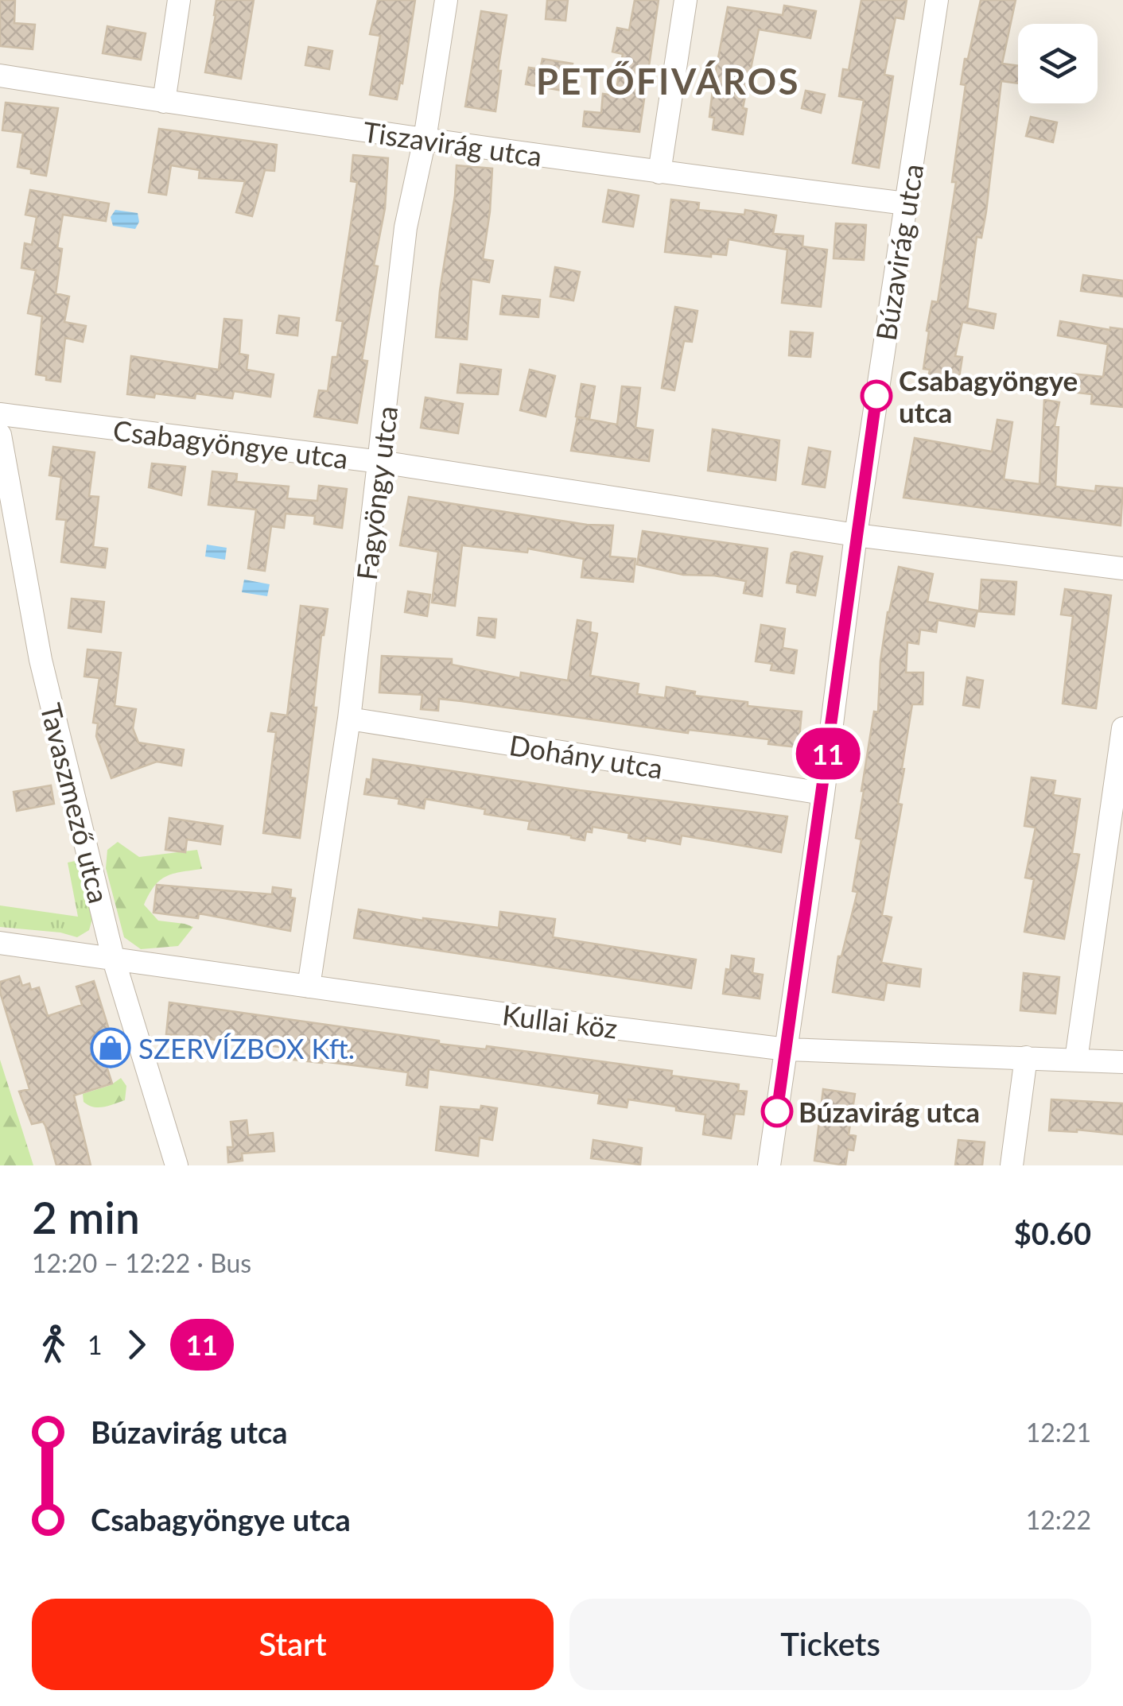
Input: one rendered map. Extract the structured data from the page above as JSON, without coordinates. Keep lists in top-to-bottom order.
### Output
{
  "streets": {
    "street": [
      "Tiszavirág utca",
      "Búzavirág utca",
      "Csabagyöngye utca",
      "Fagyöngy utca",
      "Dohány utca",
      "Tavaszmező utca",
      "Kullai köz"
    ]
  },
  "crossings": [
    ["Tiszavirág utca", "Búzavirág utca"],
    ["Tiszavirág utca", "Fagyöngy utca"],
    ["Búzavirág utca", "Csabagyöngye utca"],
    ["Búzavirág utca", "Dohány utca"],
    ["Búzavirág utca", "Kullai köz"],
    ["Csabagyöngye utca", "Fagyöngy utca"],
    ["Fagyöngy utca", "Dohány utca"],
    ["Fagyöngy utca", "Kullai köz"],
    ["Tavaszmező utca", "Kullai köz"]
  ],
  "districts": ["PETŐFIVÁROS"],
  "places": {
    "other": ["Csabagyöngye utca", "Búzavirág utca"],
    "shop": ["SZERVÍZBOX Kft."]
  },
  "lines": ["bus line 11"],
  "page": {
    "on_map": "11",
    "heading": ["2 min", "12:20 – 12:22 · Bus", "$0.60"],
    "legs": ["1", "11"],
    "list": [
      {
        "name": "Búzavirág utca",
        "value": "12:21"
      },
      {
        "name": "Csabagyöngye utca",
        "value": "12:22"
      }
    ],
    "buttons": ["Start", "Tickets"]
  }
}
